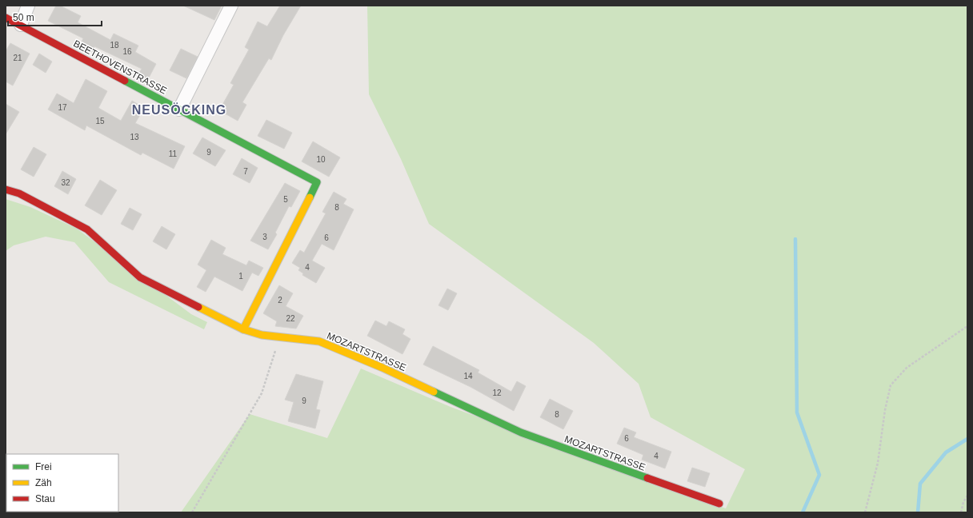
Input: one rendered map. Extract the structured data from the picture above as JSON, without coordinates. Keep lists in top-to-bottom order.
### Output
{
  "streets": {
    "street": ["BEETHOVENSTRASSE", "MOZARTSTRASSE"]
  },
  "crossings": [
    ["BEETHOVENSTRASSE", "MOZARTSTRASSE"]
  ],
  "districts": ["NEUSÖCKING"],
  "house_numbers": [
    "18",
    "16",
    "21",
    "17",
    "15",
    "13",
    "9",
    "11",
    "10",
    "7",
    "32",
    "5",
    "8",
    "3",
    "6",
    "4",
    "1",
    "2",
    "22",
    "14",
    "12",
    "9",
    "8",
    "6",
    "4"
  ],
  "legend": ["Frei", "Zäh", "Stau"],
  "scale_bar": "50 m"
}
